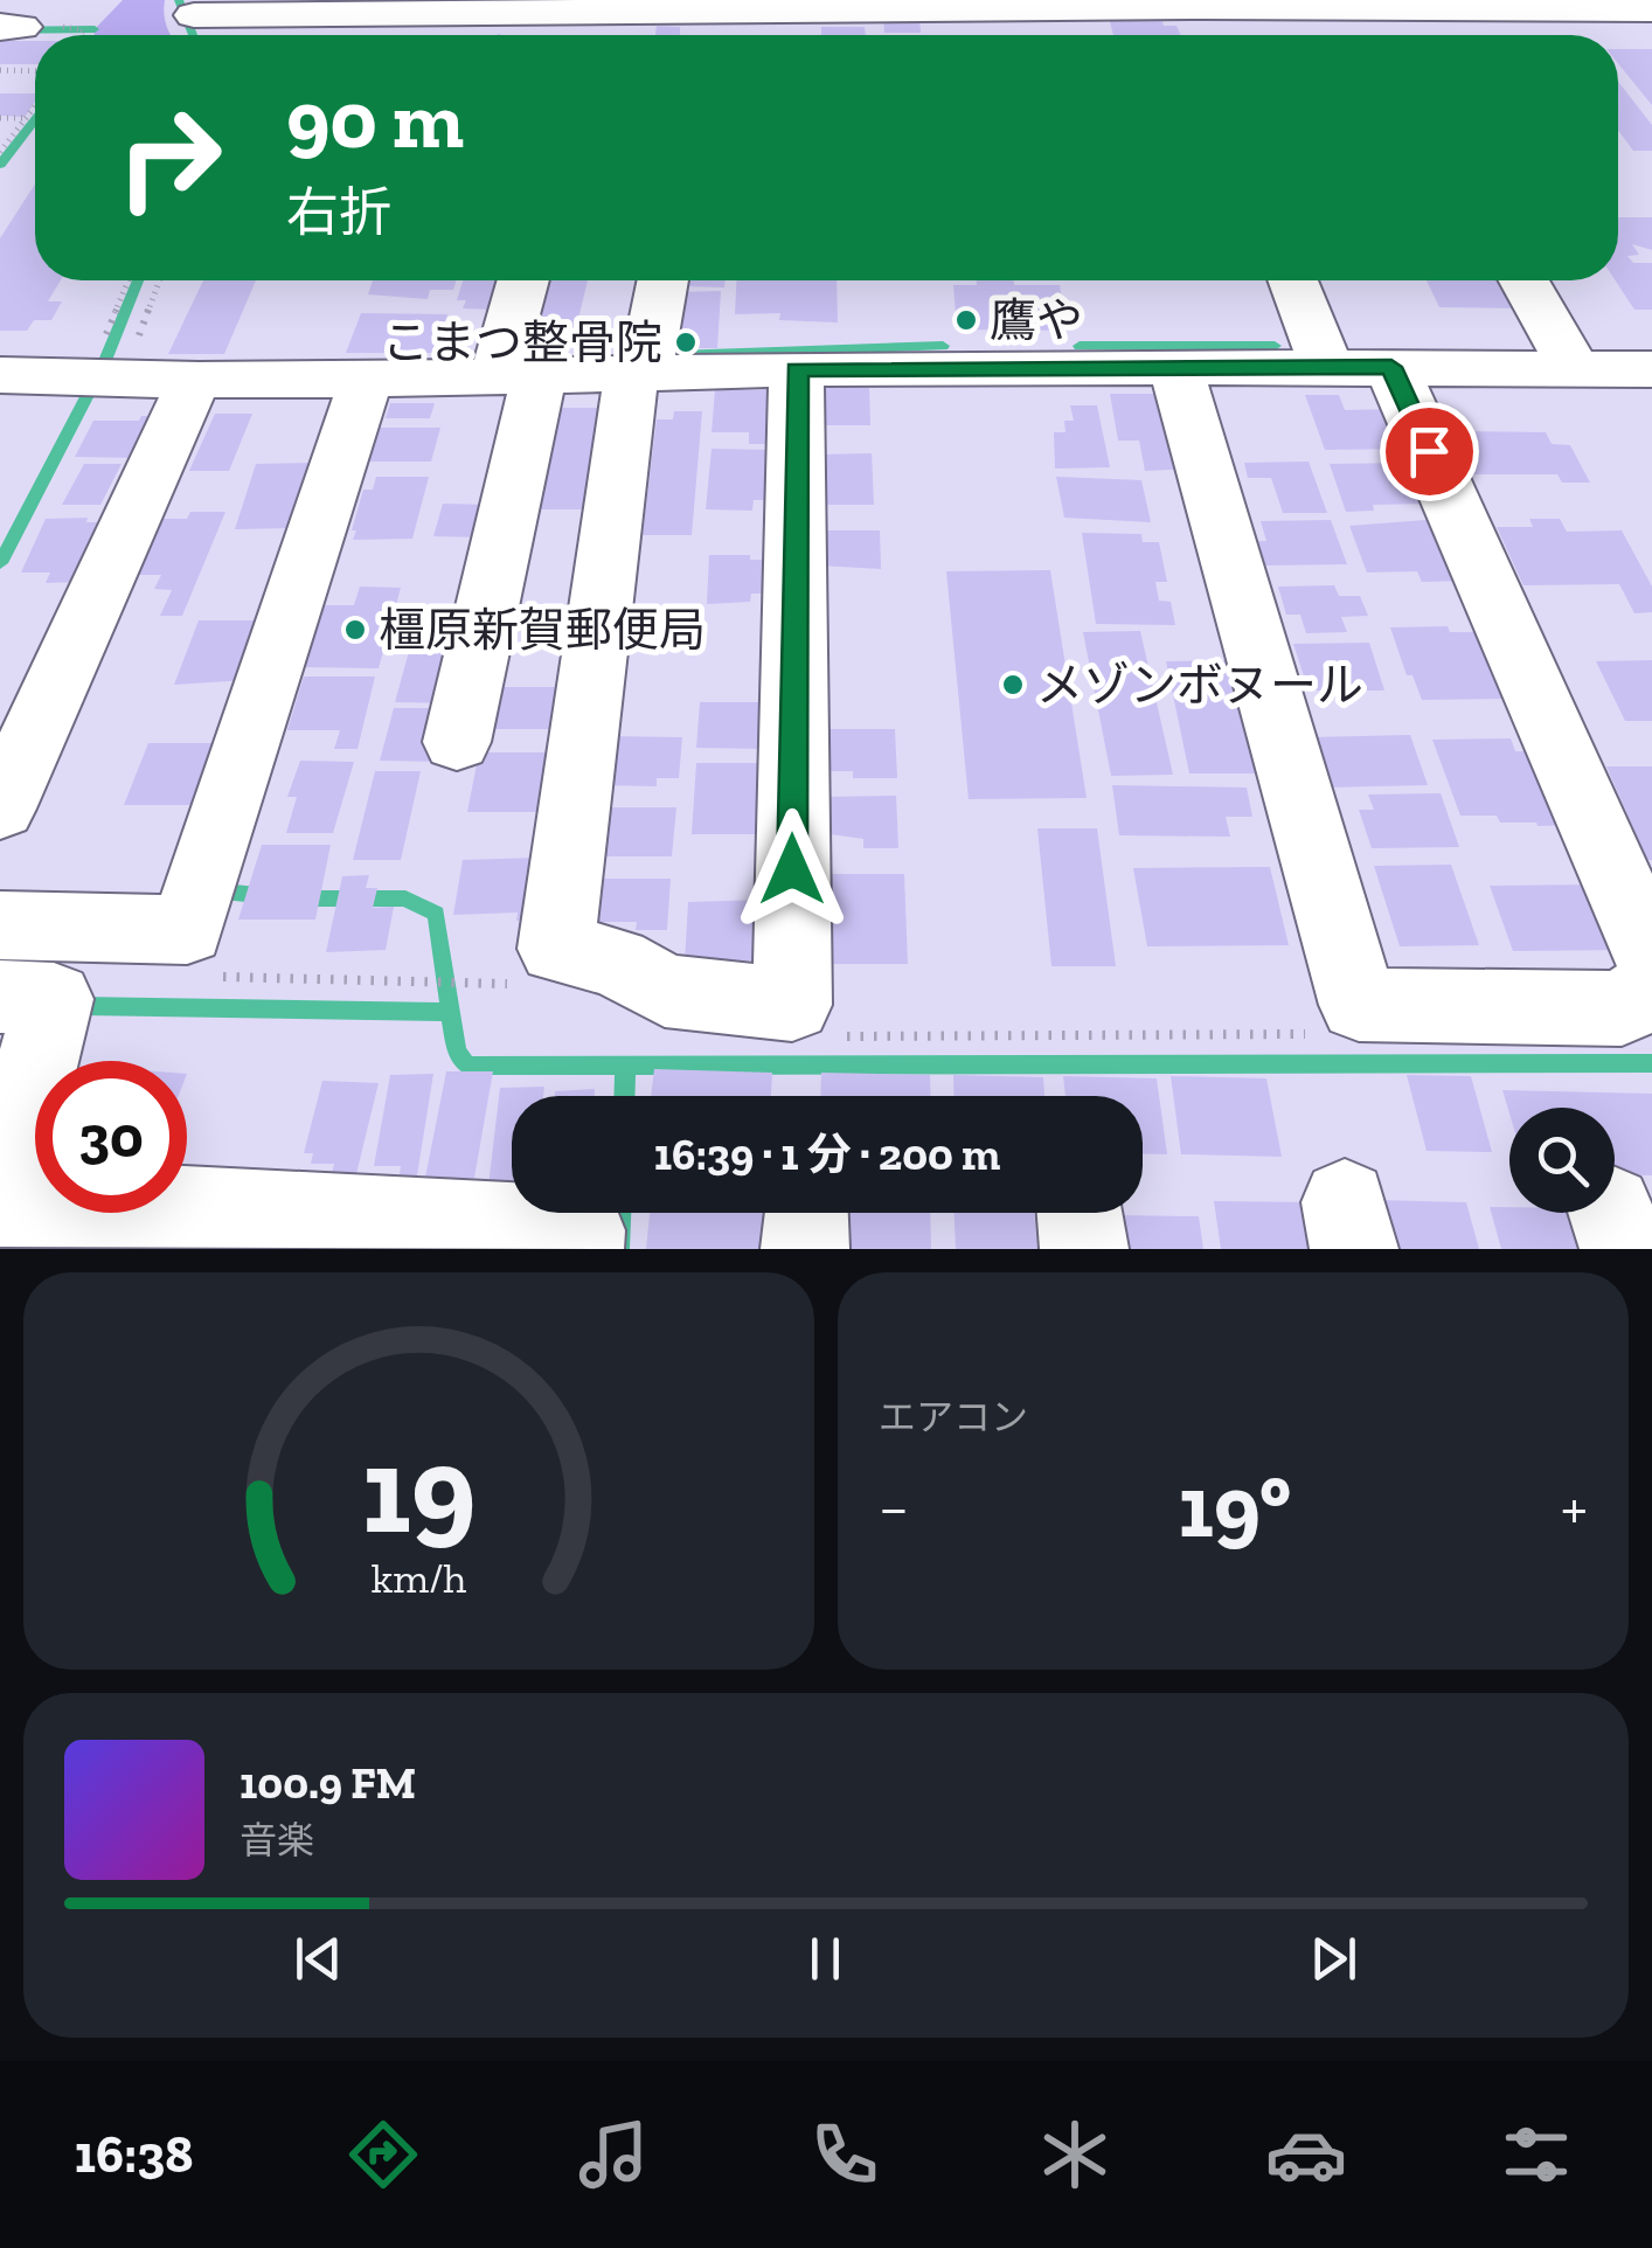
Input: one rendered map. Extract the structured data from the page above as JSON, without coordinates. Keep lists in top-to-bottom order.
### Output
{
  "places": [
    "鷹や",
    "こまつ整骨院",
    "橿原新賀郵便局",
    "メゾンボヌール"
  ],
  "page": {
    "turn": ["90 m", "右折"],
    "limit": "30",
    "trip": "16:39 · 1 分 · 200 m",
    "tile": "エアコン",
    "heat": ["−", "19°", "+"],
    "song": ["100.9 FM", "音楽"],
    "tabs": "16:38",
    "gauge": ["19", "km/h"]
  }
}
